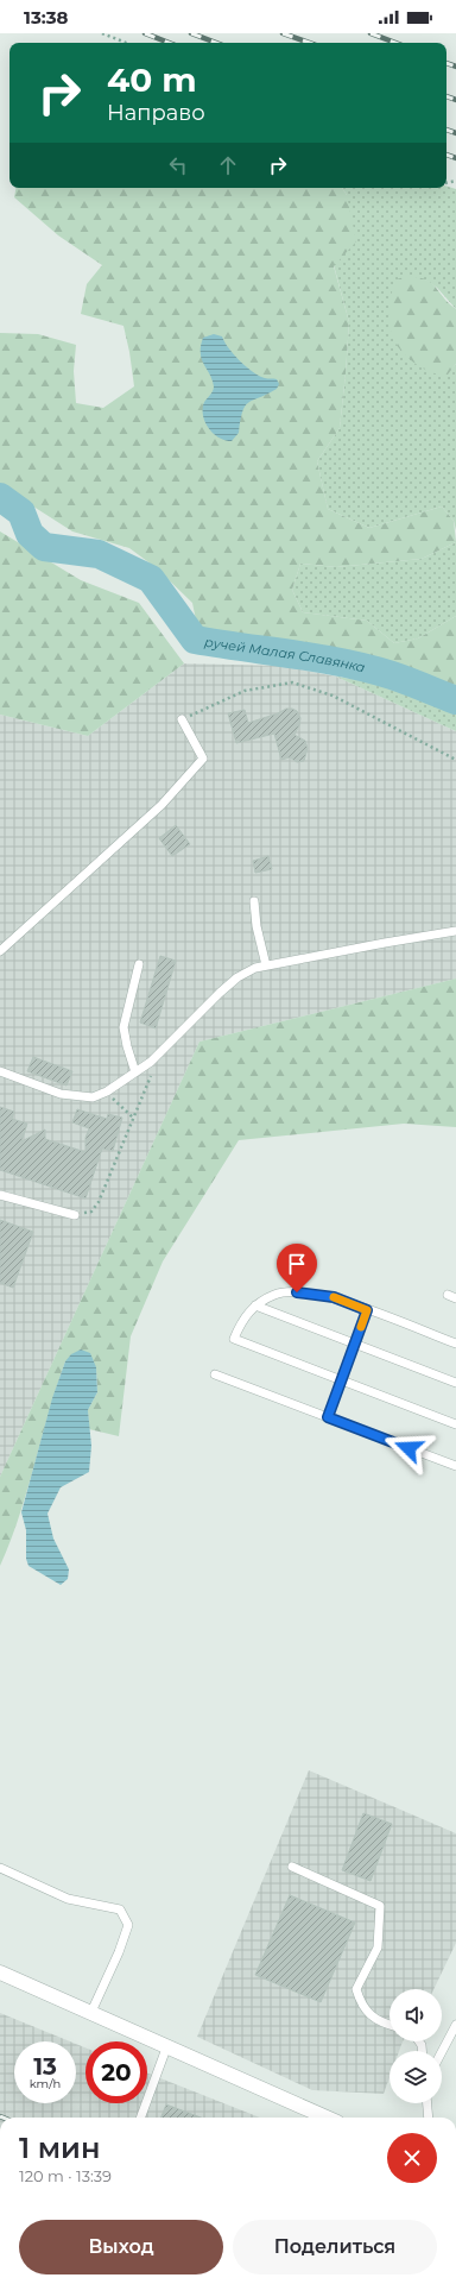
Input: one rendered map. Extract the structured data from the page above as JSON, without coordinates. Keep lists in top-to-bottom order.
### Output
{
  "water": ["ручей Малая Славянка"],
  "page": {
    "status": "13:38",
    "turn": ["40 m", "Направо"],
    "speed": "13 km/h",
    "limit": "20",
    "heading": ["1 мин", "120 m · 13:39"],
    "buttons": ["Выход", "Поделиться"]
  }
}
